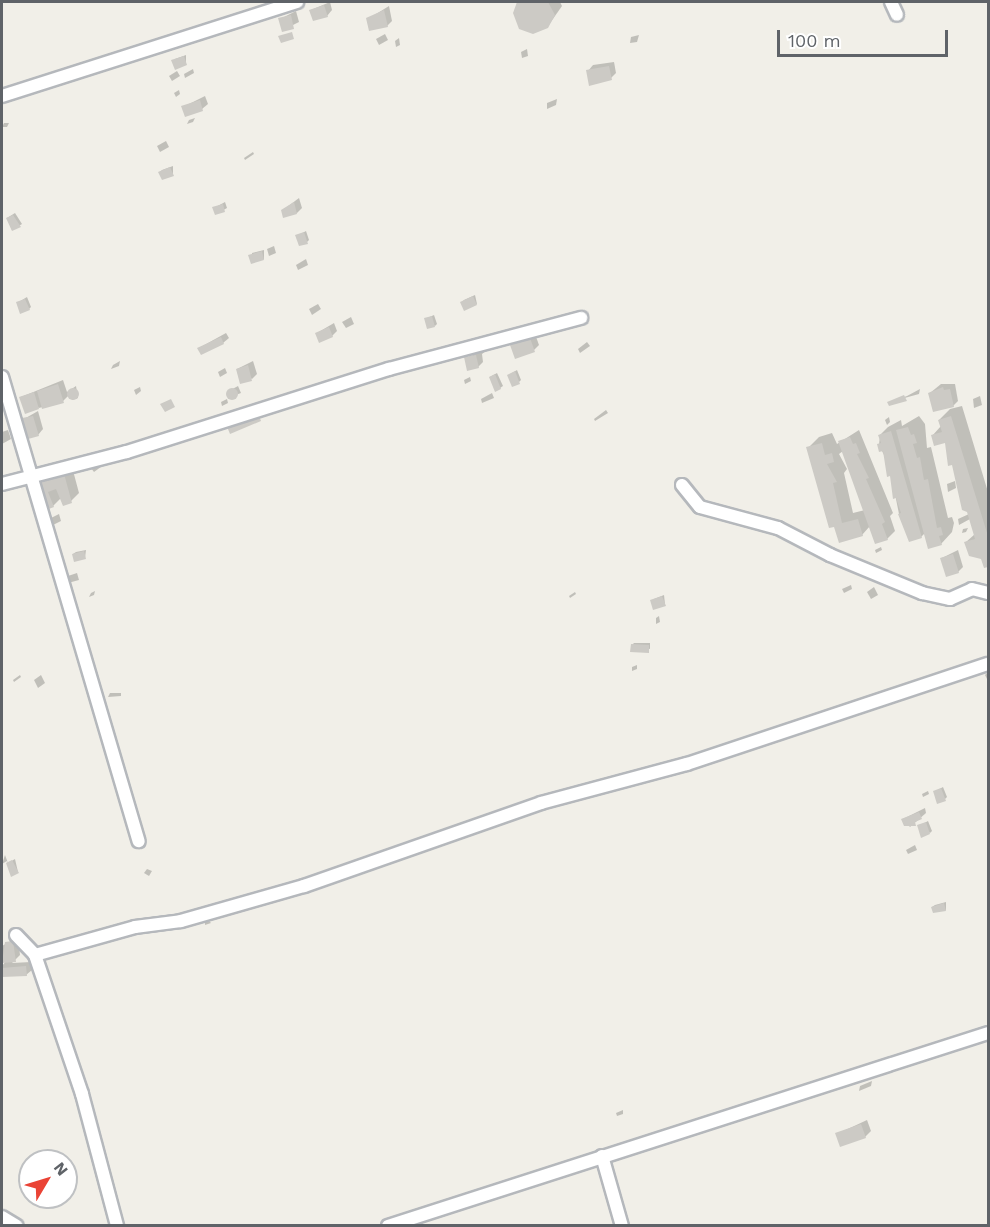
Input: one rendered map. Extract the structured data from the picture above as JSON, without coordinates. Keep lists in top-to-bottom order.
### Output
{
  "scale_bar": "100 m",
  "north": "top right"
}
